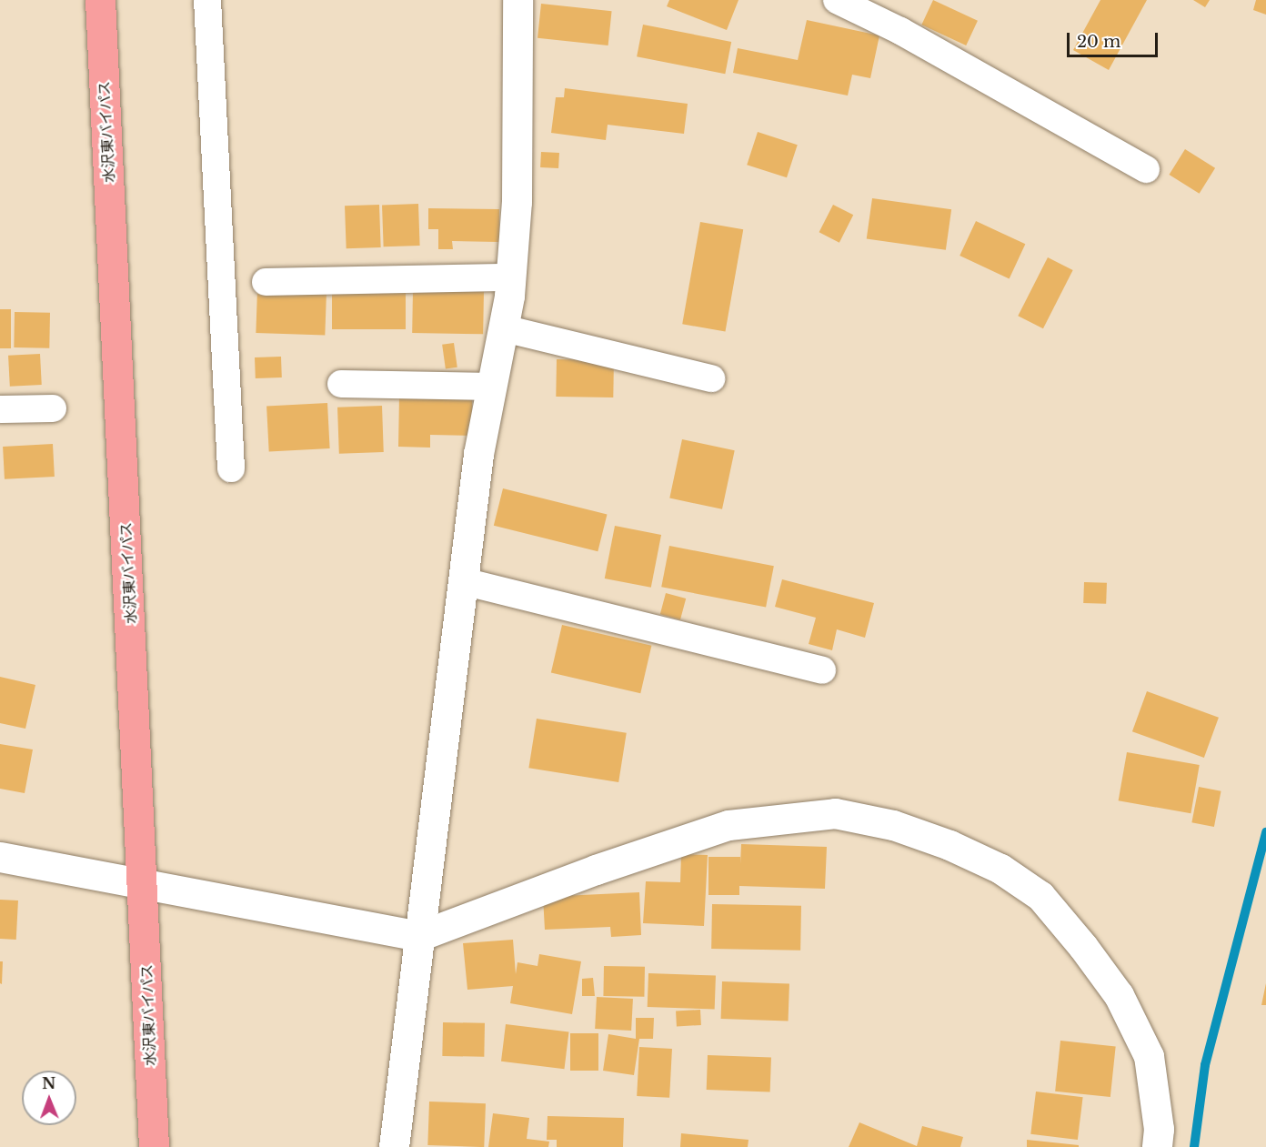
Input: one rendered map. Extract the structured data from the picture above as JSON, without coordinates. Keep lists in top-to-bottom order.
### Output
{
  "streets": {
    "highway": ["水沢東バイパス"]
  },
  "scale_bar": "20 m",
  "north": "top"
}
